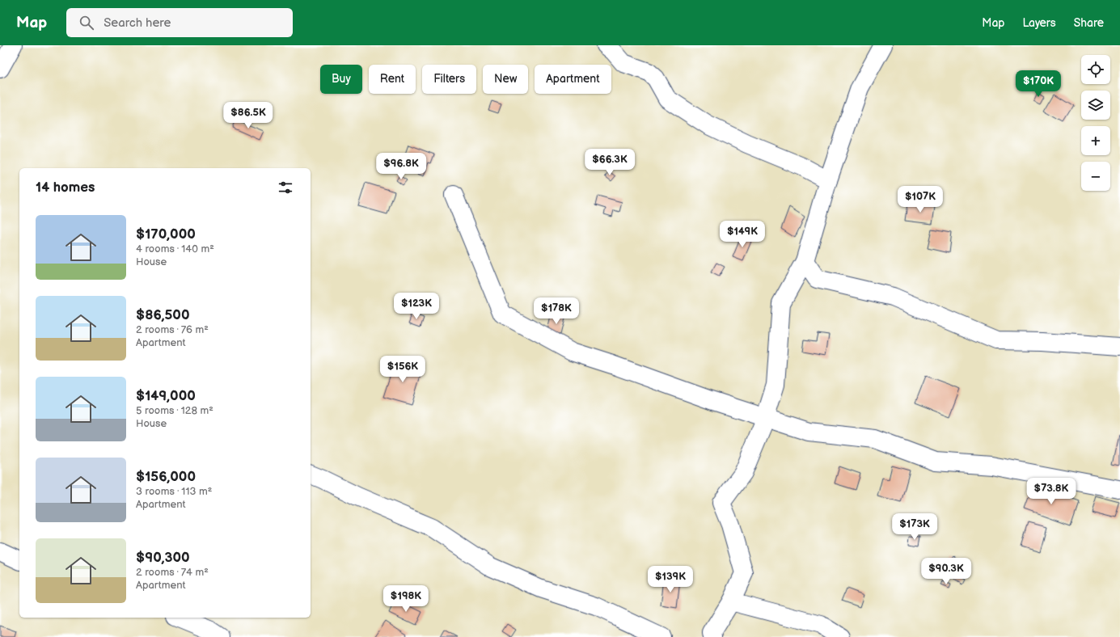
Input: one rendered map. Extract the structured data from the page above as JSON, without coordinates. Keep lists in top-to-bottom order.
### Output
{
  "page": {
    "header": "Map",
    "search": "Search here",
    "nav": ["Map", "Layers", "Share"],
    "map_buttons": ["+", "−"],
    "chip": [
      "Buy",
      "Rent",
      "Filters",
      "New",
      "Apartment"
    ],
    "price": [
      "$170K",
      "$86.5K",
      "$66.3K",
      "$96.8K",
      "$107K",
      "$149K",
      "$123K",
      "$178K",
      "$156K",
      "$73.8K",
      "$173K",
      "$90.3K",
      "$139K",
      "$198K"
    ],
    "heading": "14 homes",
    "list": [
      {
        "name": "$170,000",
        "note": "4 rooms · 140 m² · House"
      },
      {
        "name": "$86,500",
        "note": "2 rooms · 76 m² · Apartment"
      },
      {
        "name": "$149,000",
        "note": "5 rooms · 128 m² · House"
      },
      {
        "name": "$156,000",
        "note": "3 rooms · 113 m² · Apartment"
      },
      {
        "name": "$90,300",
        "note": "2 rooms · 74 m² · Apartment"
      }
    ]
  }
}
